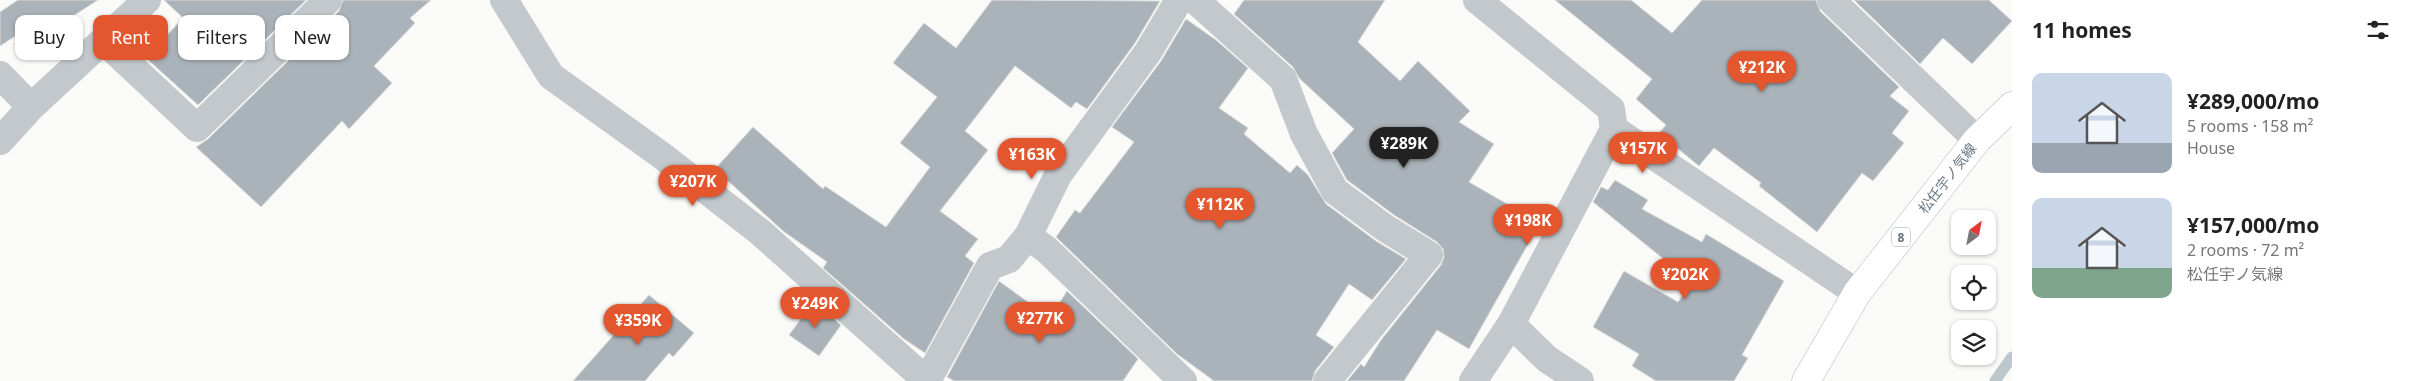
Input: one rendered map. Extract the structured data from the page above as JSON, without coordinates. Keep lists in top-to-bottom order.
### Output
{
  "streets": {
    "main road": ["松任宇ノ気線", "8"]
  },
  "north": "top right",
  "page": {
    "heading": "11 homes",
    "chip": [
      "Buy",
      "Rent",
      "Filters",
      "New"
    ],
    "price": [
      "¥212K",
      "¥289K",
      "¥157K",
      "¥163K",
      "¥207K",
      "¥112K",
      "¥198K",
      "¥202K",
      "¥249K",
      "¥277K",
      "¥359K"
    ],
    "list": [
      {
        "name": "¥289,000/mo",
        "note": "5 rooms · 158 m² · House"
      },
      {
        "name": "¥157,000/mo",
        "note": "2 rooms · 72 m² · 松任宇ノ気線"
      }
    ]
  }
}
